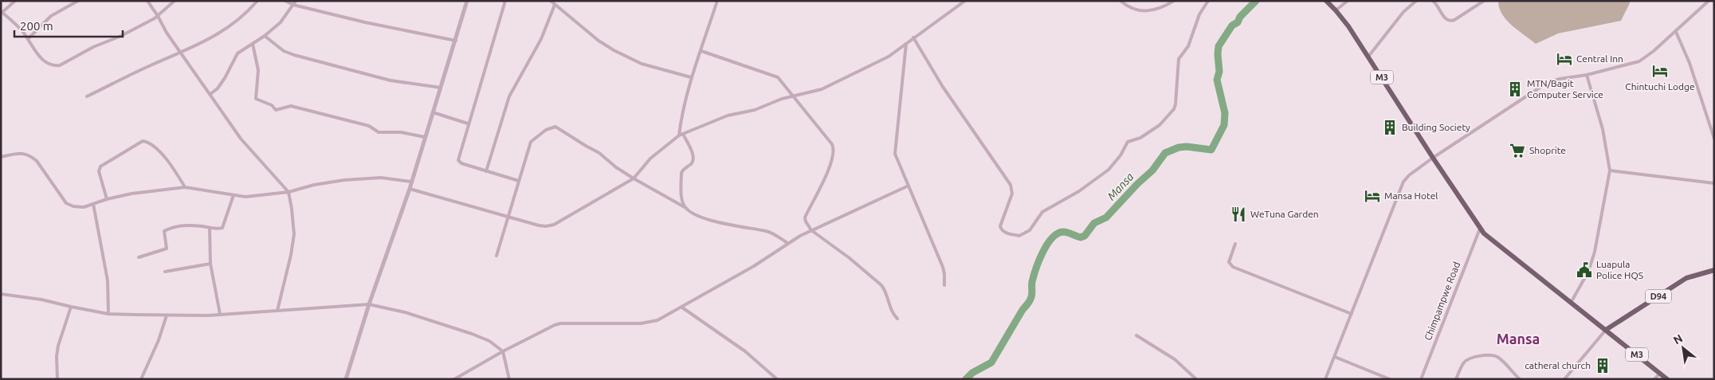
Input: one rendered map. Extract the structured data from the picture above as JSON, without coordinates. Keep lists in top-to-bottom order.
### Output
{
  "streets": {
    "main road": ["M3", "D94"],
    "street": ["Chimpampwe Road"]
  },
  "crossings": [
    ["M3", "D94"],
    ["M3", "Chimpampwe Road"]
  ],
  "districts": ["Mansa"],
  "water": ["Mansa"],
  "places": {
    "hotel": ["Central Inn", "Chintuchi Lodge", "Mansa Hotel"],
    "building": ["MTN/Bagit Computer Service", "Building Society", "catheral church"],
    "supermarket": ["Shoprite"],
    "restaurant": ["WeTuna Garden"],
    "public building": ["Luapula Police HQS"]
  },
  "scale_bar": "200 m",
  "north": "top left"
}
